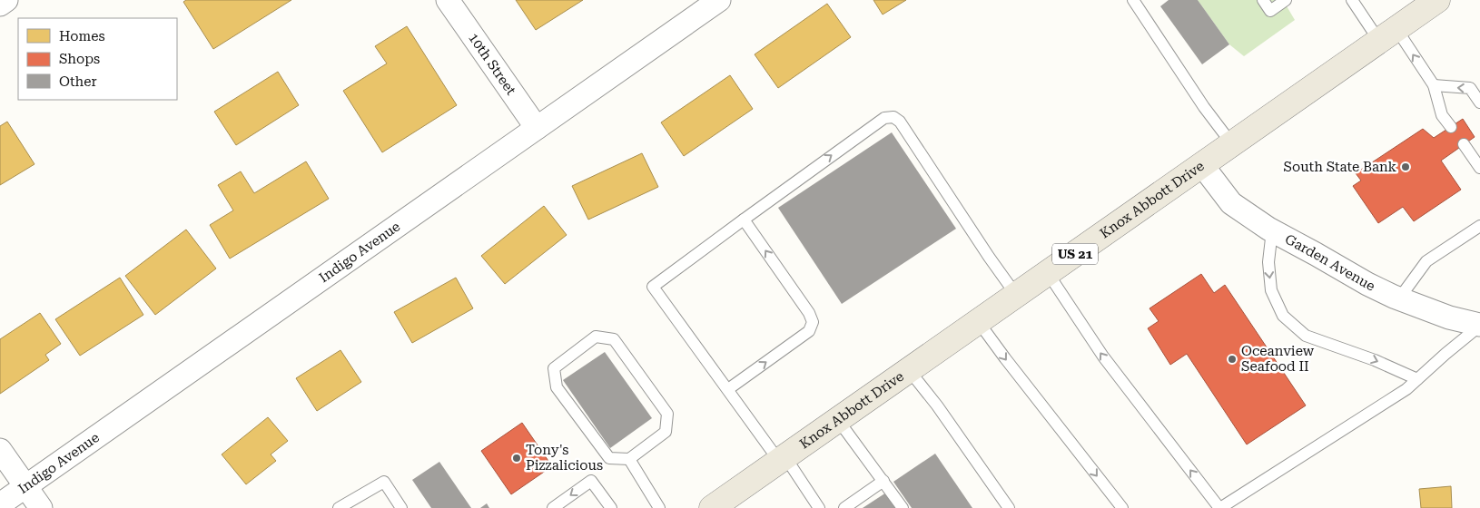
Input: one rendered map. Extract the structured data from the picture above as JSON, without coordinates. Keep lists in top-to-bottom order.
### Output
{
  "streets": {
    "main road": ["Knox Abbott Drive", "US 21"],
    "street": ["10th Street", "Indigo Avenue", "Garden Avenue"]
  },
  "crossings": [
    ["10th Street", "Indigo Avenue"],
    ["Knox Abbott Drive", "Garden Avenue"]
  ],
  "places": ["South State Bank", "Oceanview Seafood II", "Tony's Pizzalicious"],
  "legend": ["Homes", "Shops", "Other"]
}
